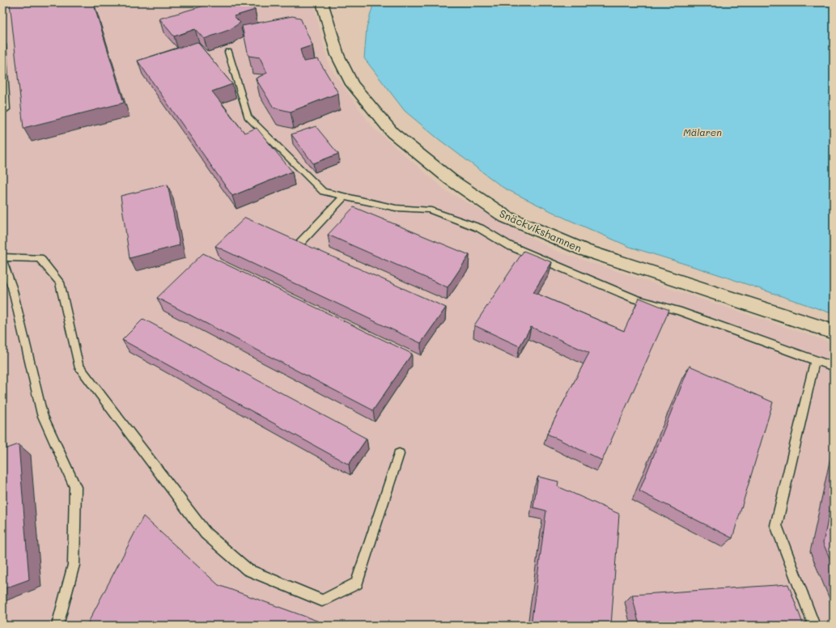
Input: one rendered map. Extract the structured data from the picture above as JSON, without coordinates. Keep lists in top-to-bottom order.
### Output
{
  "streets": {
    "street": ["Snäckvikshamnen"]
  },
  "water": ["Mälaren"]
}
